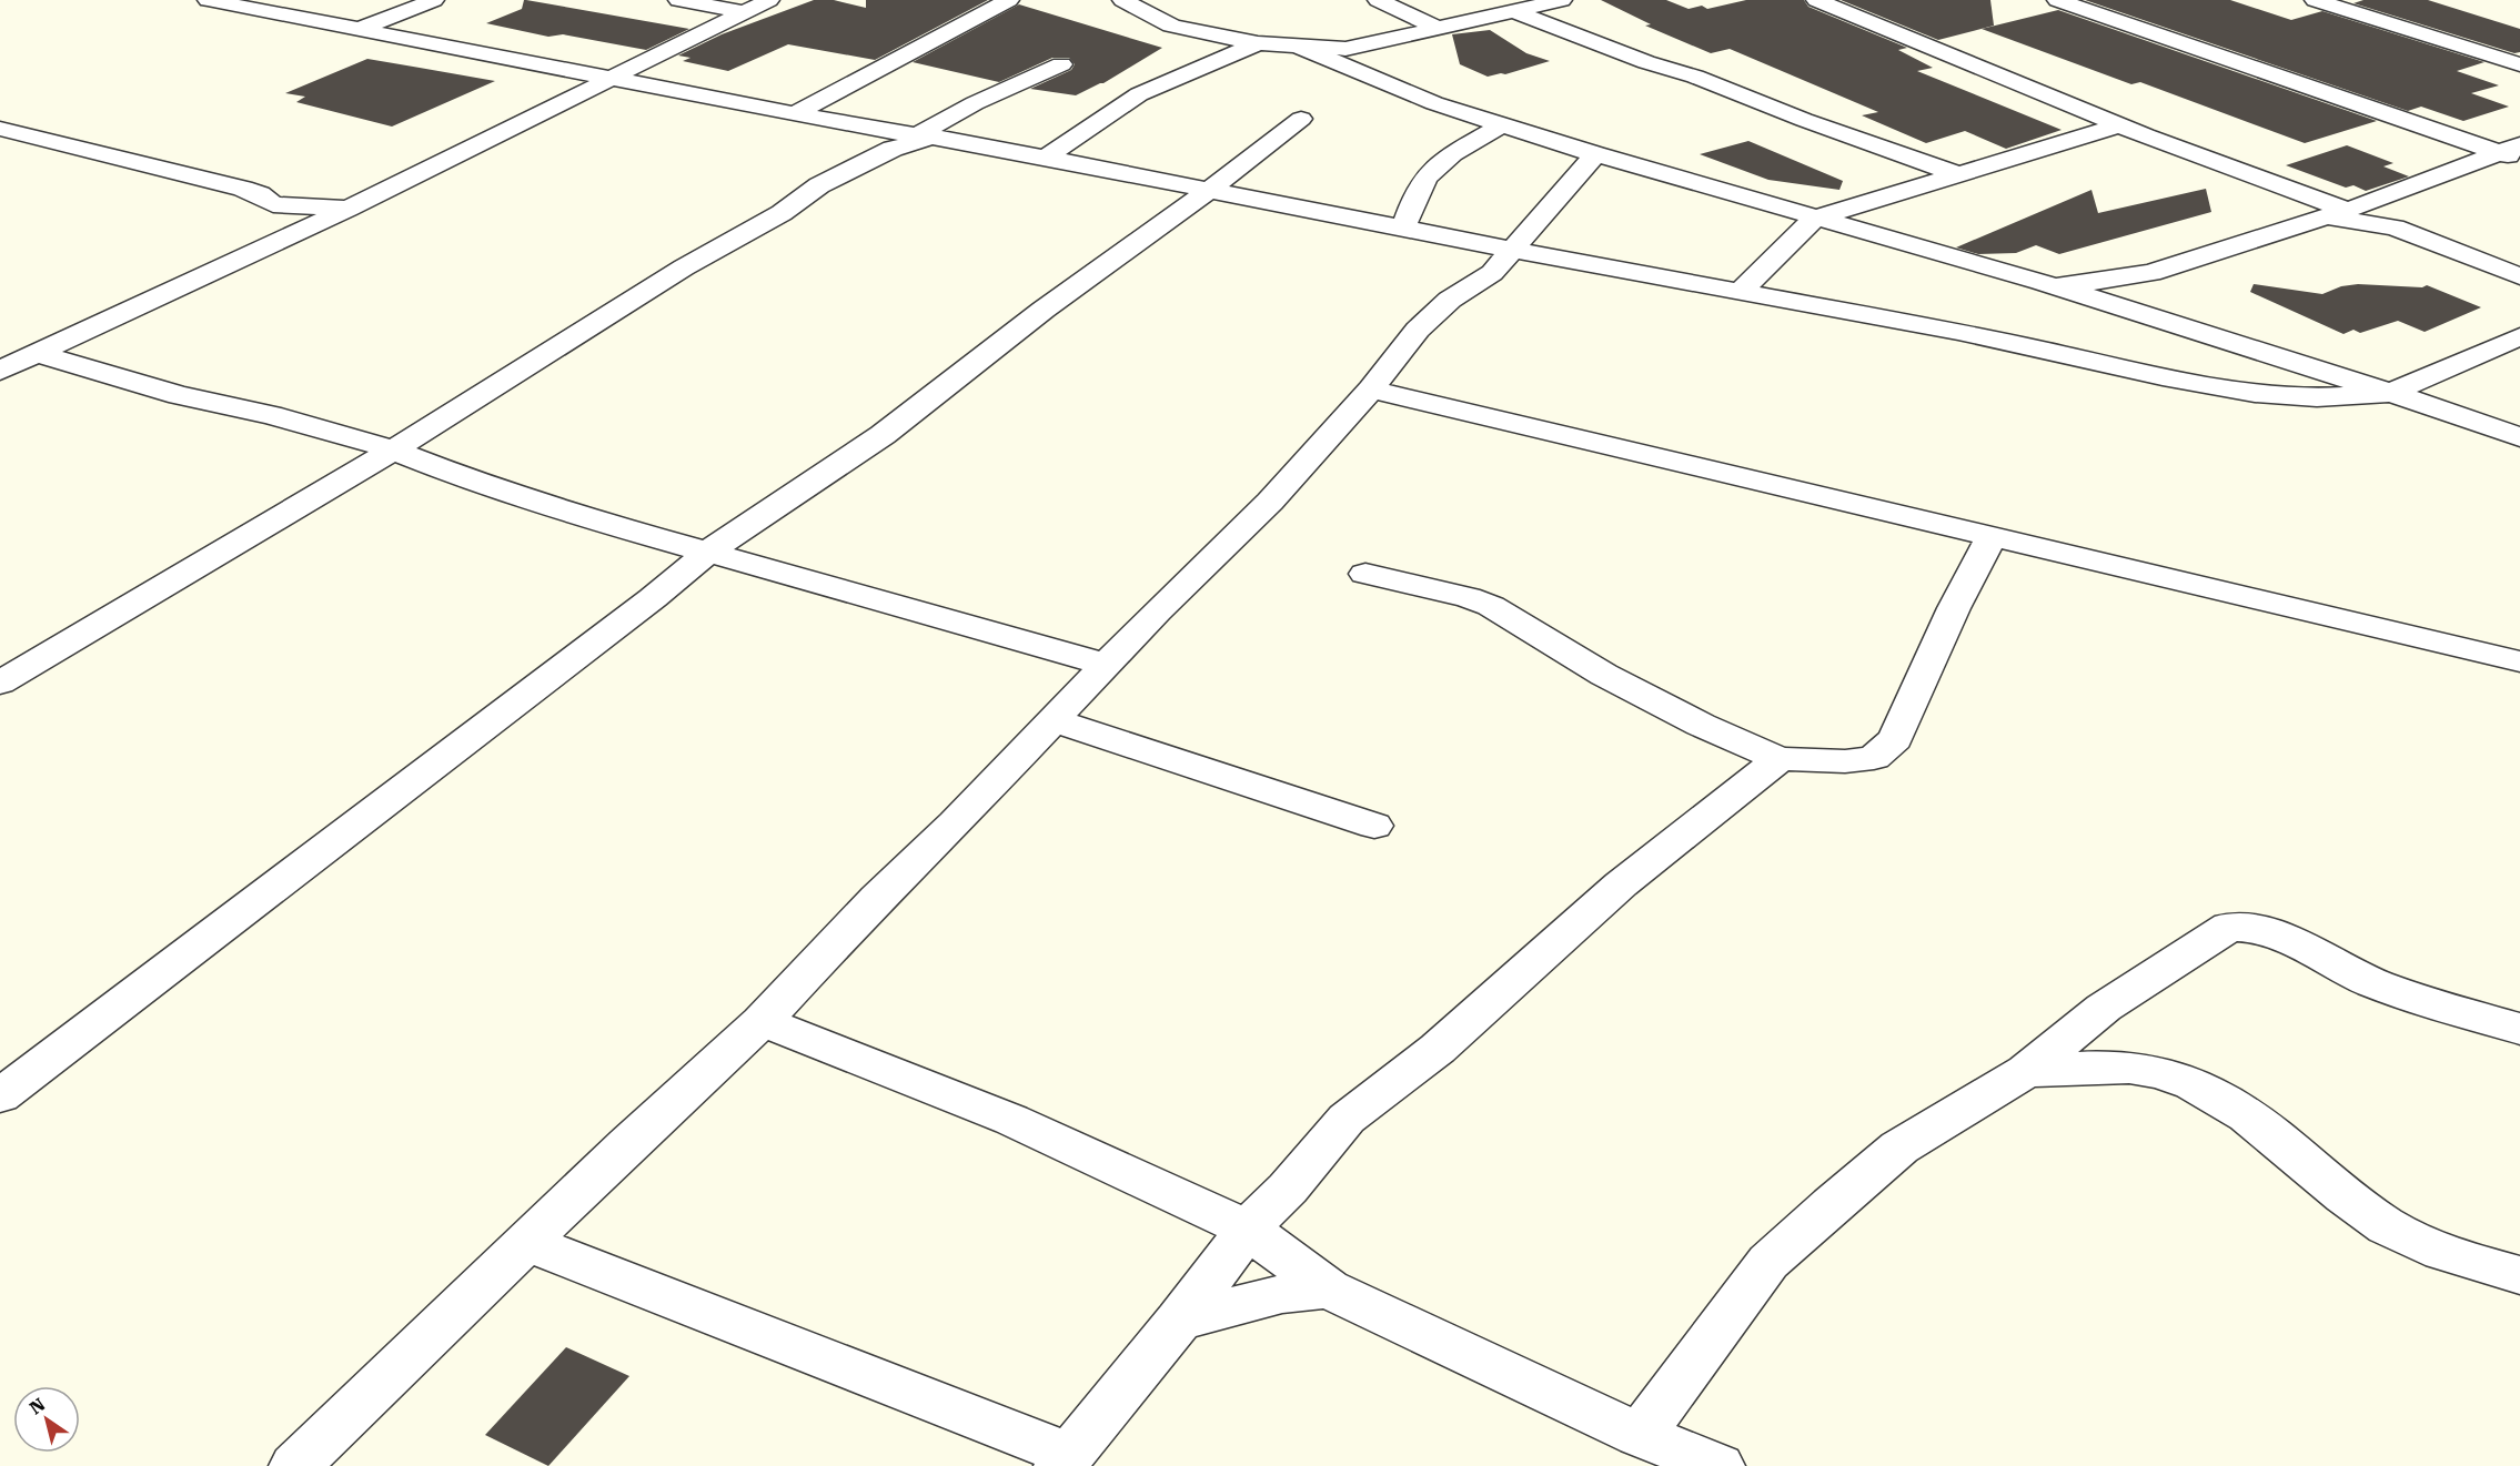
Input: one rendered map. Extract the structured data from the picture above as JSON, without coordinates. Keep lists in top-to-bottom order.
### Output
{
  "north": "top left"
}
